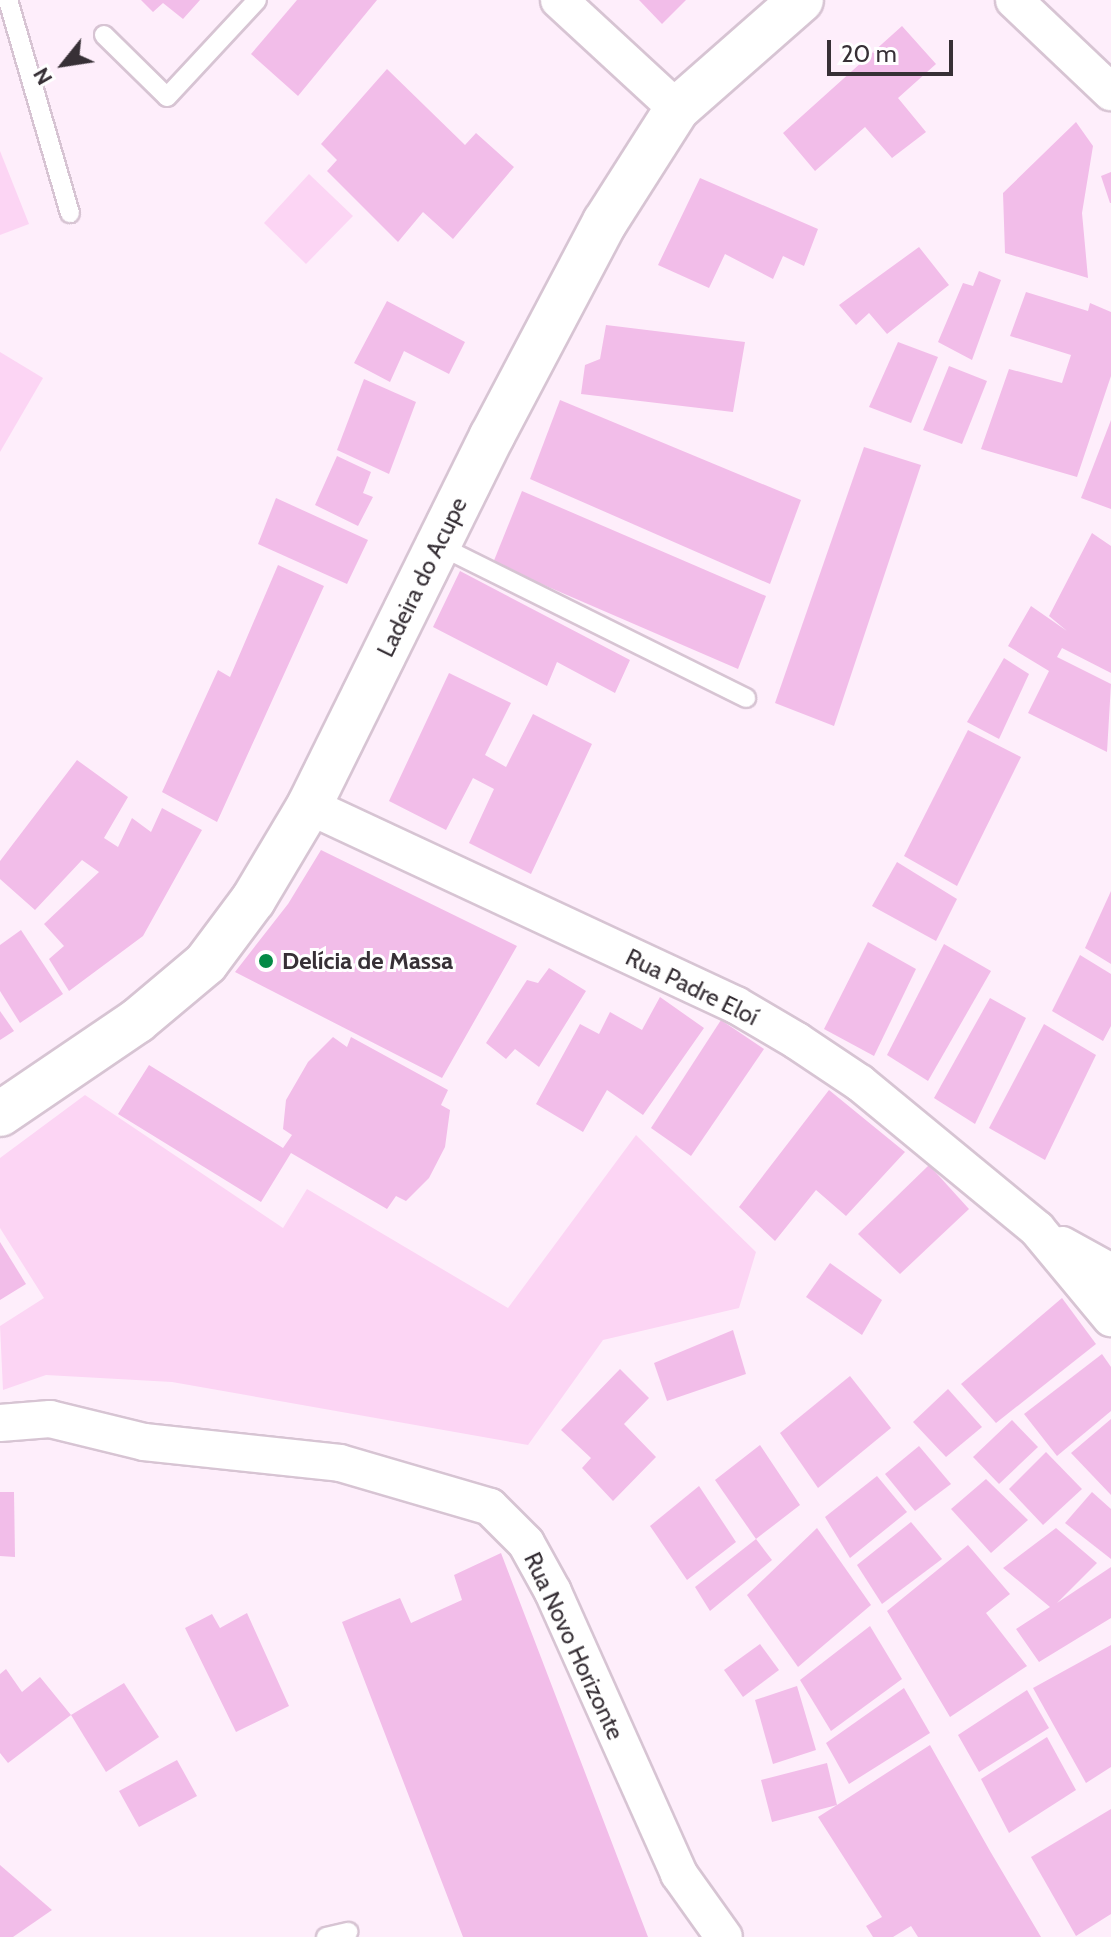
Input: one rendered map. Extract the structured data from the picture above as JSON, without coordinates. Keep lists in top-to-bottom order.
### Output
{
  "streets": {
    "street": ["Ladeira do Acupe", "Rua Padre Eloí", "Rua Novo Horizonte"]
  },
  "crossings": [
    ["Ladeira do Acupe", "Rua Padre Eloí"]
  ],
  "places": ["Delícia de Massa"],
  "scale_bar": "20 m",
  "north": "bottom left"
}
